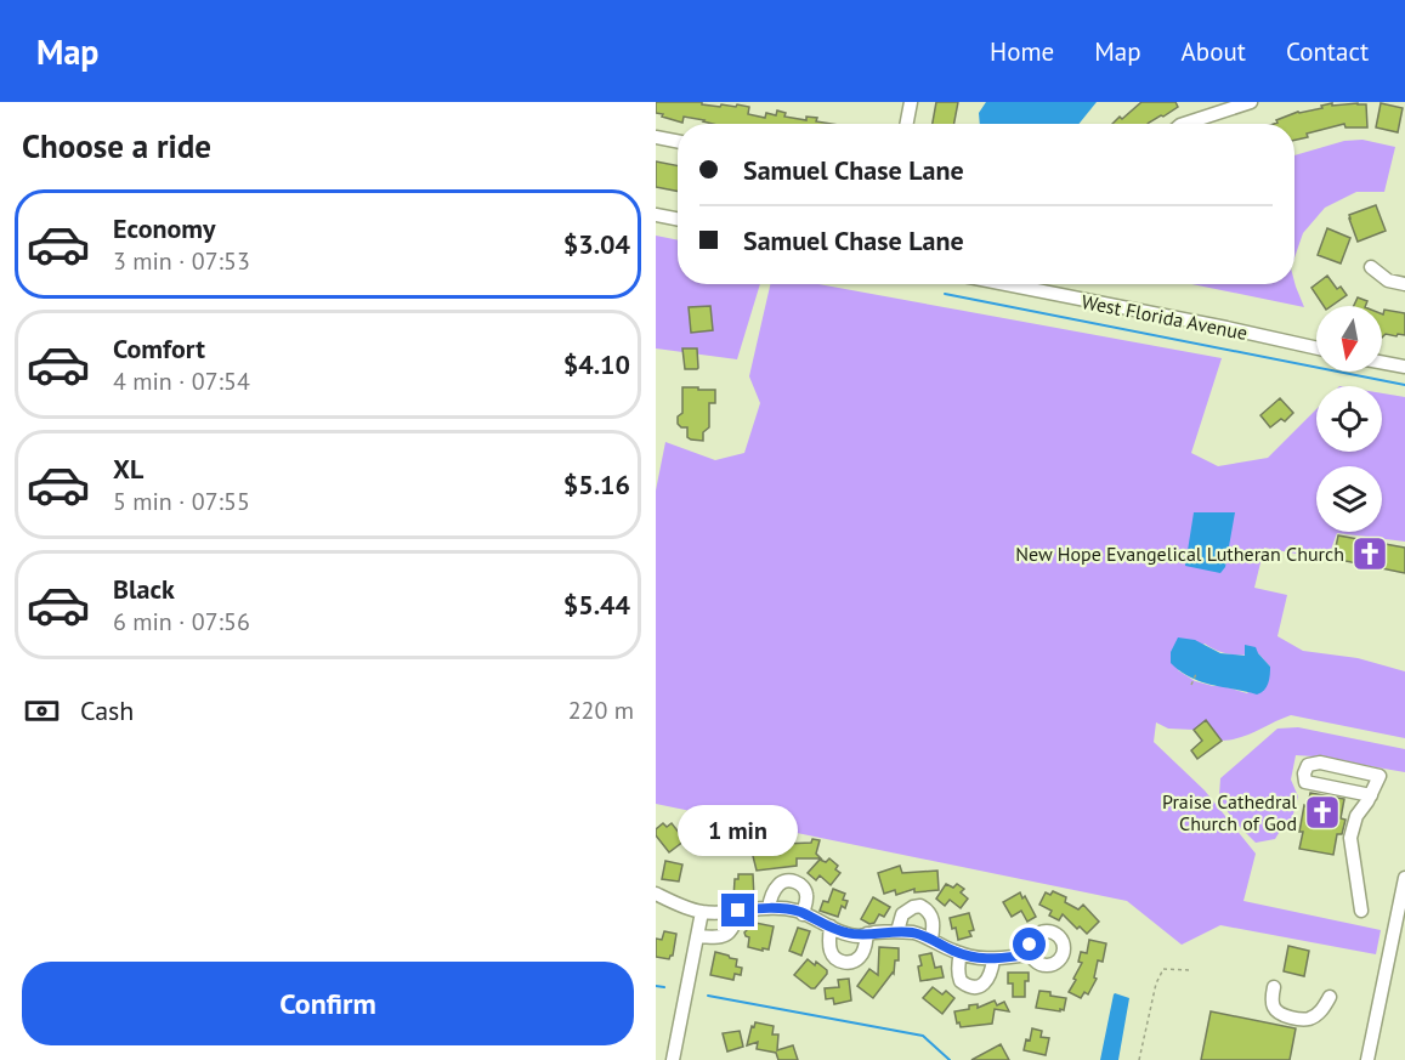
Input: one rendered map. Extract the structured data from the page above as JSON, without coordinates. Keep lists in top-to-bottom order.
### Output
{
  "streets": {
    "street": ["West Florida Avenue"]
  },
  "places": {
    "church": ["New Hope Evangelical Lutheran Church", "Praise Cathedral Church of God"]
  },
  "north": "bottom",
  "page": {
    "header": "Map",
    "nav": [
      "Home",
      "Map",
      "About",
      "Contact"
    ],
    "heading": "Choose a ride",
    "banner": ["Samuel Chase Lane", "Samuel Chase Lane"],
    "list": [
      {
        "name": "Economy",
        "note": "3 min · 07:53",
        "value": "$3.04"
      },
      {
        "name": "Comfort",
        "note": "4 min · 07:54",
        "value": "$4.10"
      },
      {
        "name": "XL",
        "note": "5 min · 07:55",
        "value": "$5.16"
      },
      {
        "name": "Black",
        "note": "6 min · 07:56",
        "value": "$5.44"
      }
    ],
    "pay": ["Cash", "220 m"],
    "bubble": "1 min",
    "buttons": "Confirm"
  }
}
